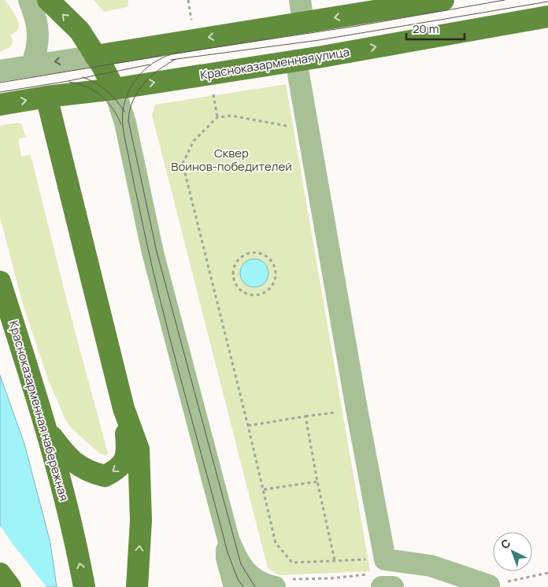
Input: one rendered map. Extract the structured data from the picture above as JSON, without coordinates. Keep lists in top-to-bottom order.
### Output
{
  "streets": {
    "main road": ["Красноказарменная улица", "Красноказарменная набережная"]
  },
  "parks": ["Сквер Воинов-победителей"],
  "scale_bar": "20 m",
  "north": "top left"
}
